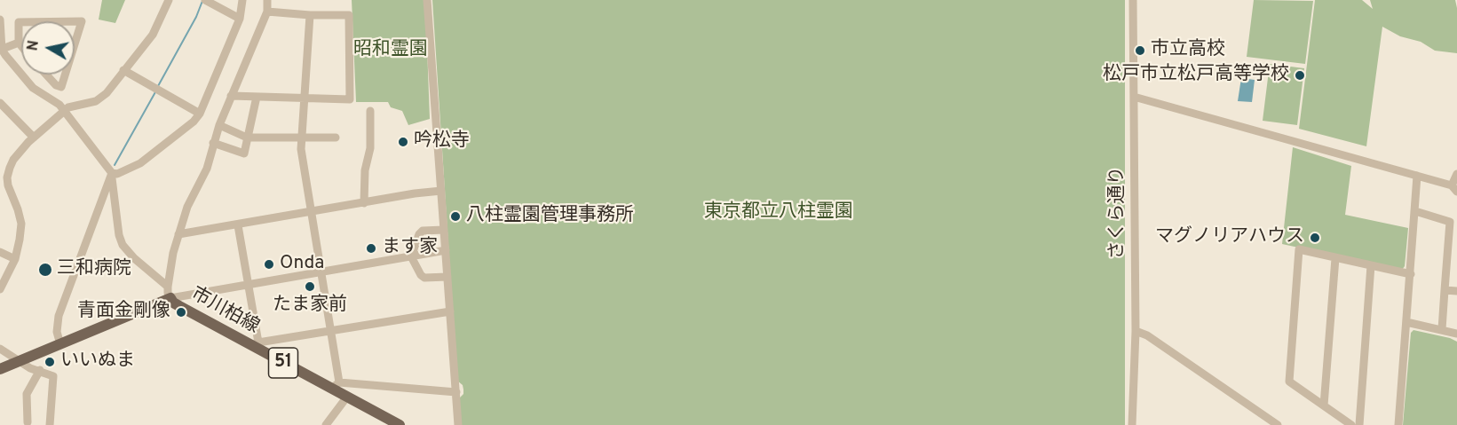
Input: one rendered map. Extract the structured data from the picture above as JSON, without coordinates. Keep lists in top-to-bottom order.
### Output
{
  "streets": {
    "main road": ["市川柏線", "51"],
    "street": ["さくら通り"]
  },
  "parks": ["昭和霊園", "東京都立八柱霊園"],
  "places": [
    "市立高校",
    "松戸市立松戸高等学校",
    "吟松寺",
    "八柱霊園管理事務所",
    "マグノリアハウス",
    "ます家",
    "Onda",
    "三和病院",
    "たま家前",
    "青面金剛像",
    "いいぬま"
  ],
  "north": "left"
}
